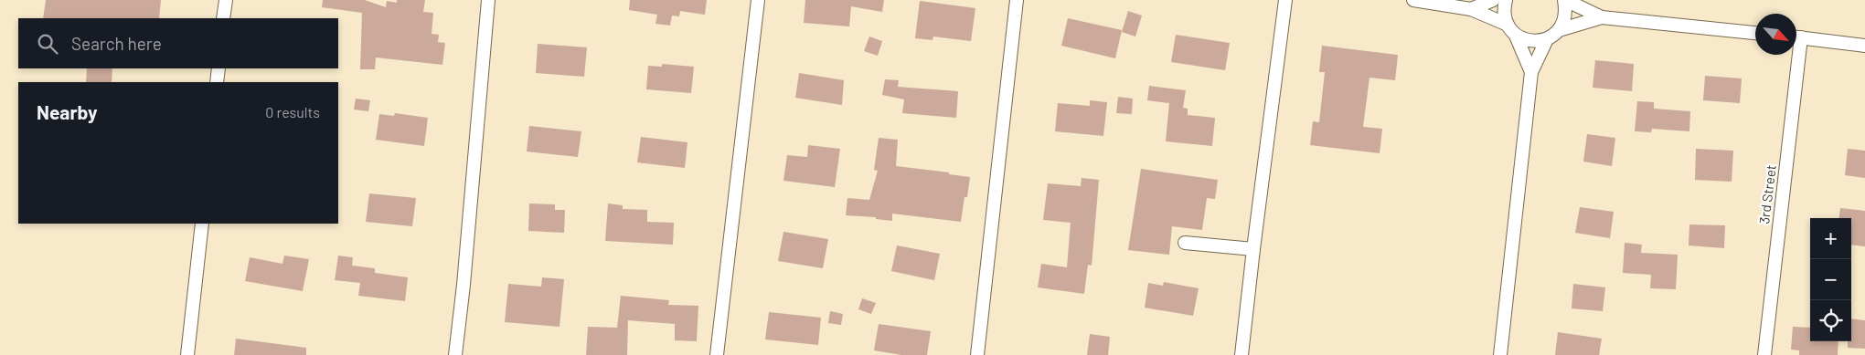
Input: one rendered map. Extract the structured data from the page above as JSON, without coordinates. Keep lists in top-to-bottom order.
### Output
{
  "streets": {
    "street": ["3rd Street"]
  },
  "north": "bottom right",
  "page": {
    "search": "Search here",
    "heading": ["Nearby", "0 results"],
    "map_buttons": ["+", "−"]
  }
}
